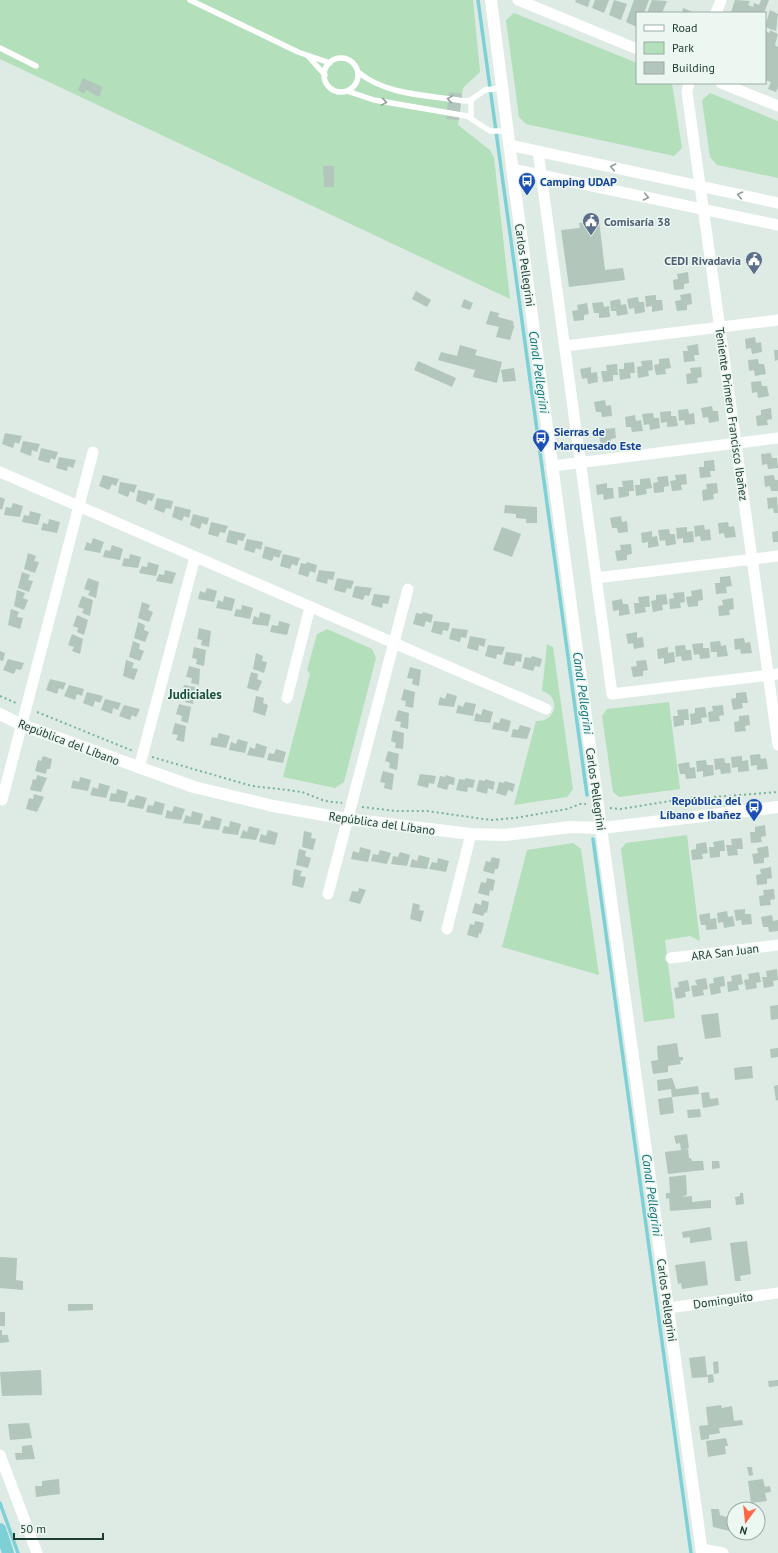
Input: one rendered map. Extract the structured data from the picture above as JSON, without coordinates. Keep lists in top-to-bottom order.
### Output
{
  "streets": {
    "main road": ["Carlos Pellegrini", "República del Líbano"],
    "street": ["Teniente Primero Francisco Ibañez", "ARA San Juan", "Dominguito"]
  },
  "crossings": [
    ["Carlos Pellegrini", "República del Líbano"],
    ["Carlos Pellegrini", "Dominguito"]
  ],
  "districts": ["Judiciales"],
  "water": ["Canal Pellegrini"],
  "places": {
    "bus stop": ["Camping UDAP", "Sierras de Marquesado Este", "República del Líbano e Ibañez"],
    "public building": ["Comisaría 38", "CEDI Rivadavia"]
  },
  "legend": ["Road", "Park", "Building"],
  "scale_bar": "50 m",
  "north": "bottom"
}
